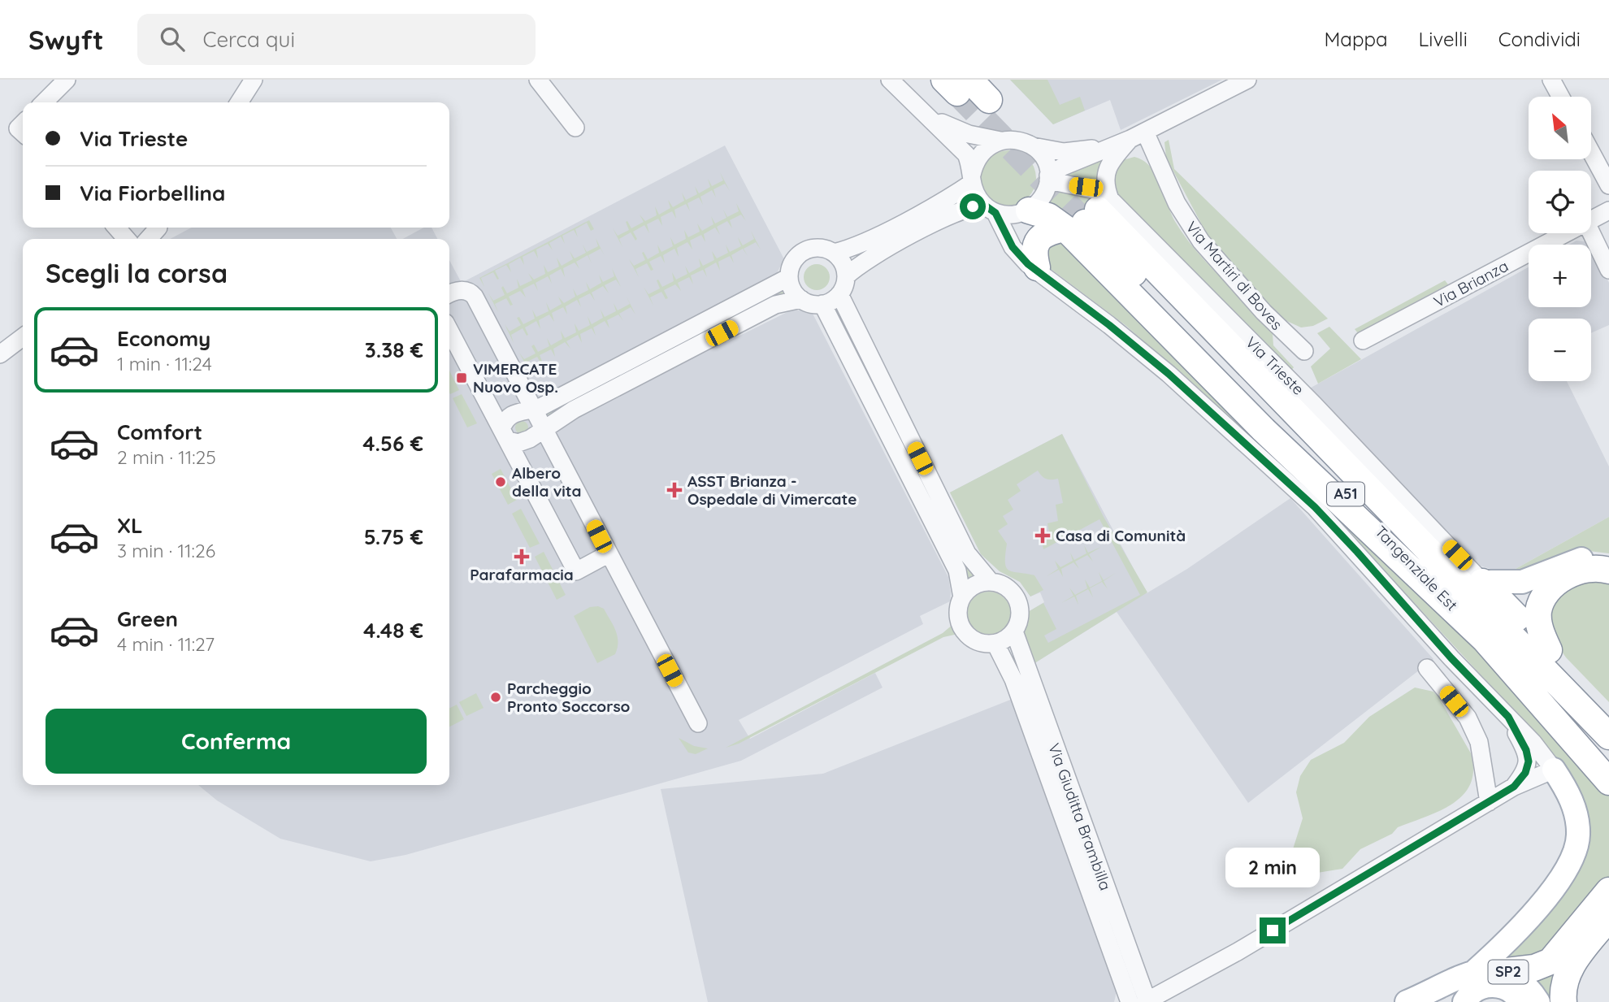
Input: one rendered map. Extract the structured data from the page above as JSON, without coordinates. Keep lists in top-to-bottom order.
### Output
{
  "streets": {
    "highway": ["A51", "Tangenziale Est"],
    "main road": ["SP2"],
    "street": [
      "Via Martiri di Boves",
      "Via Brianza",
      "Via Trieste",
      "Via Giuditta Brambilla"
    ]
  },
  "crossings": [
    ["Via Trieste", "Tangenziale Est"]
  ],
  "places": {
    "transit": ["VIMERCATE Nuovo Osp."],
    "other": ["Albero della vita", "Parcheggio Pronto Soccorso"],
    "health": ["ASST Brianza - Ospedale di Vimercate", "Casa di Comunità", "Parafarmacia"]
  },
  "north": "top left",
  "page": {
    "header": "Swyft",
    "search": "Cerca qui",
    "nav": ["Mappa", "Livelli", "Condividi"],
    "map_buttons": ["+", "−"],
    "banner": ["Via Trieste", "Via Fiorbellina"],
    "heading": "Scegli la corsa",
    "list": [
      {
        "name": "Economy",
        "note": "1 min · 11:24",
        "value": "3.38 €"
      },
      {
        "name": "Comfort",
        "note": "2 min · 11:25",
        "value": "4.56 €"
      },
      {
        "name": "XL",
        "note": "3 min · 11:26",
        "value": "5.75 €"
      },
      {
        "name": "Green",
        "note": "4 min · 11:27",
        "value": "4.48 €"
      }
    ],
    "buttons": "Conferma",
    "bubble": "2 min"
  }
}
